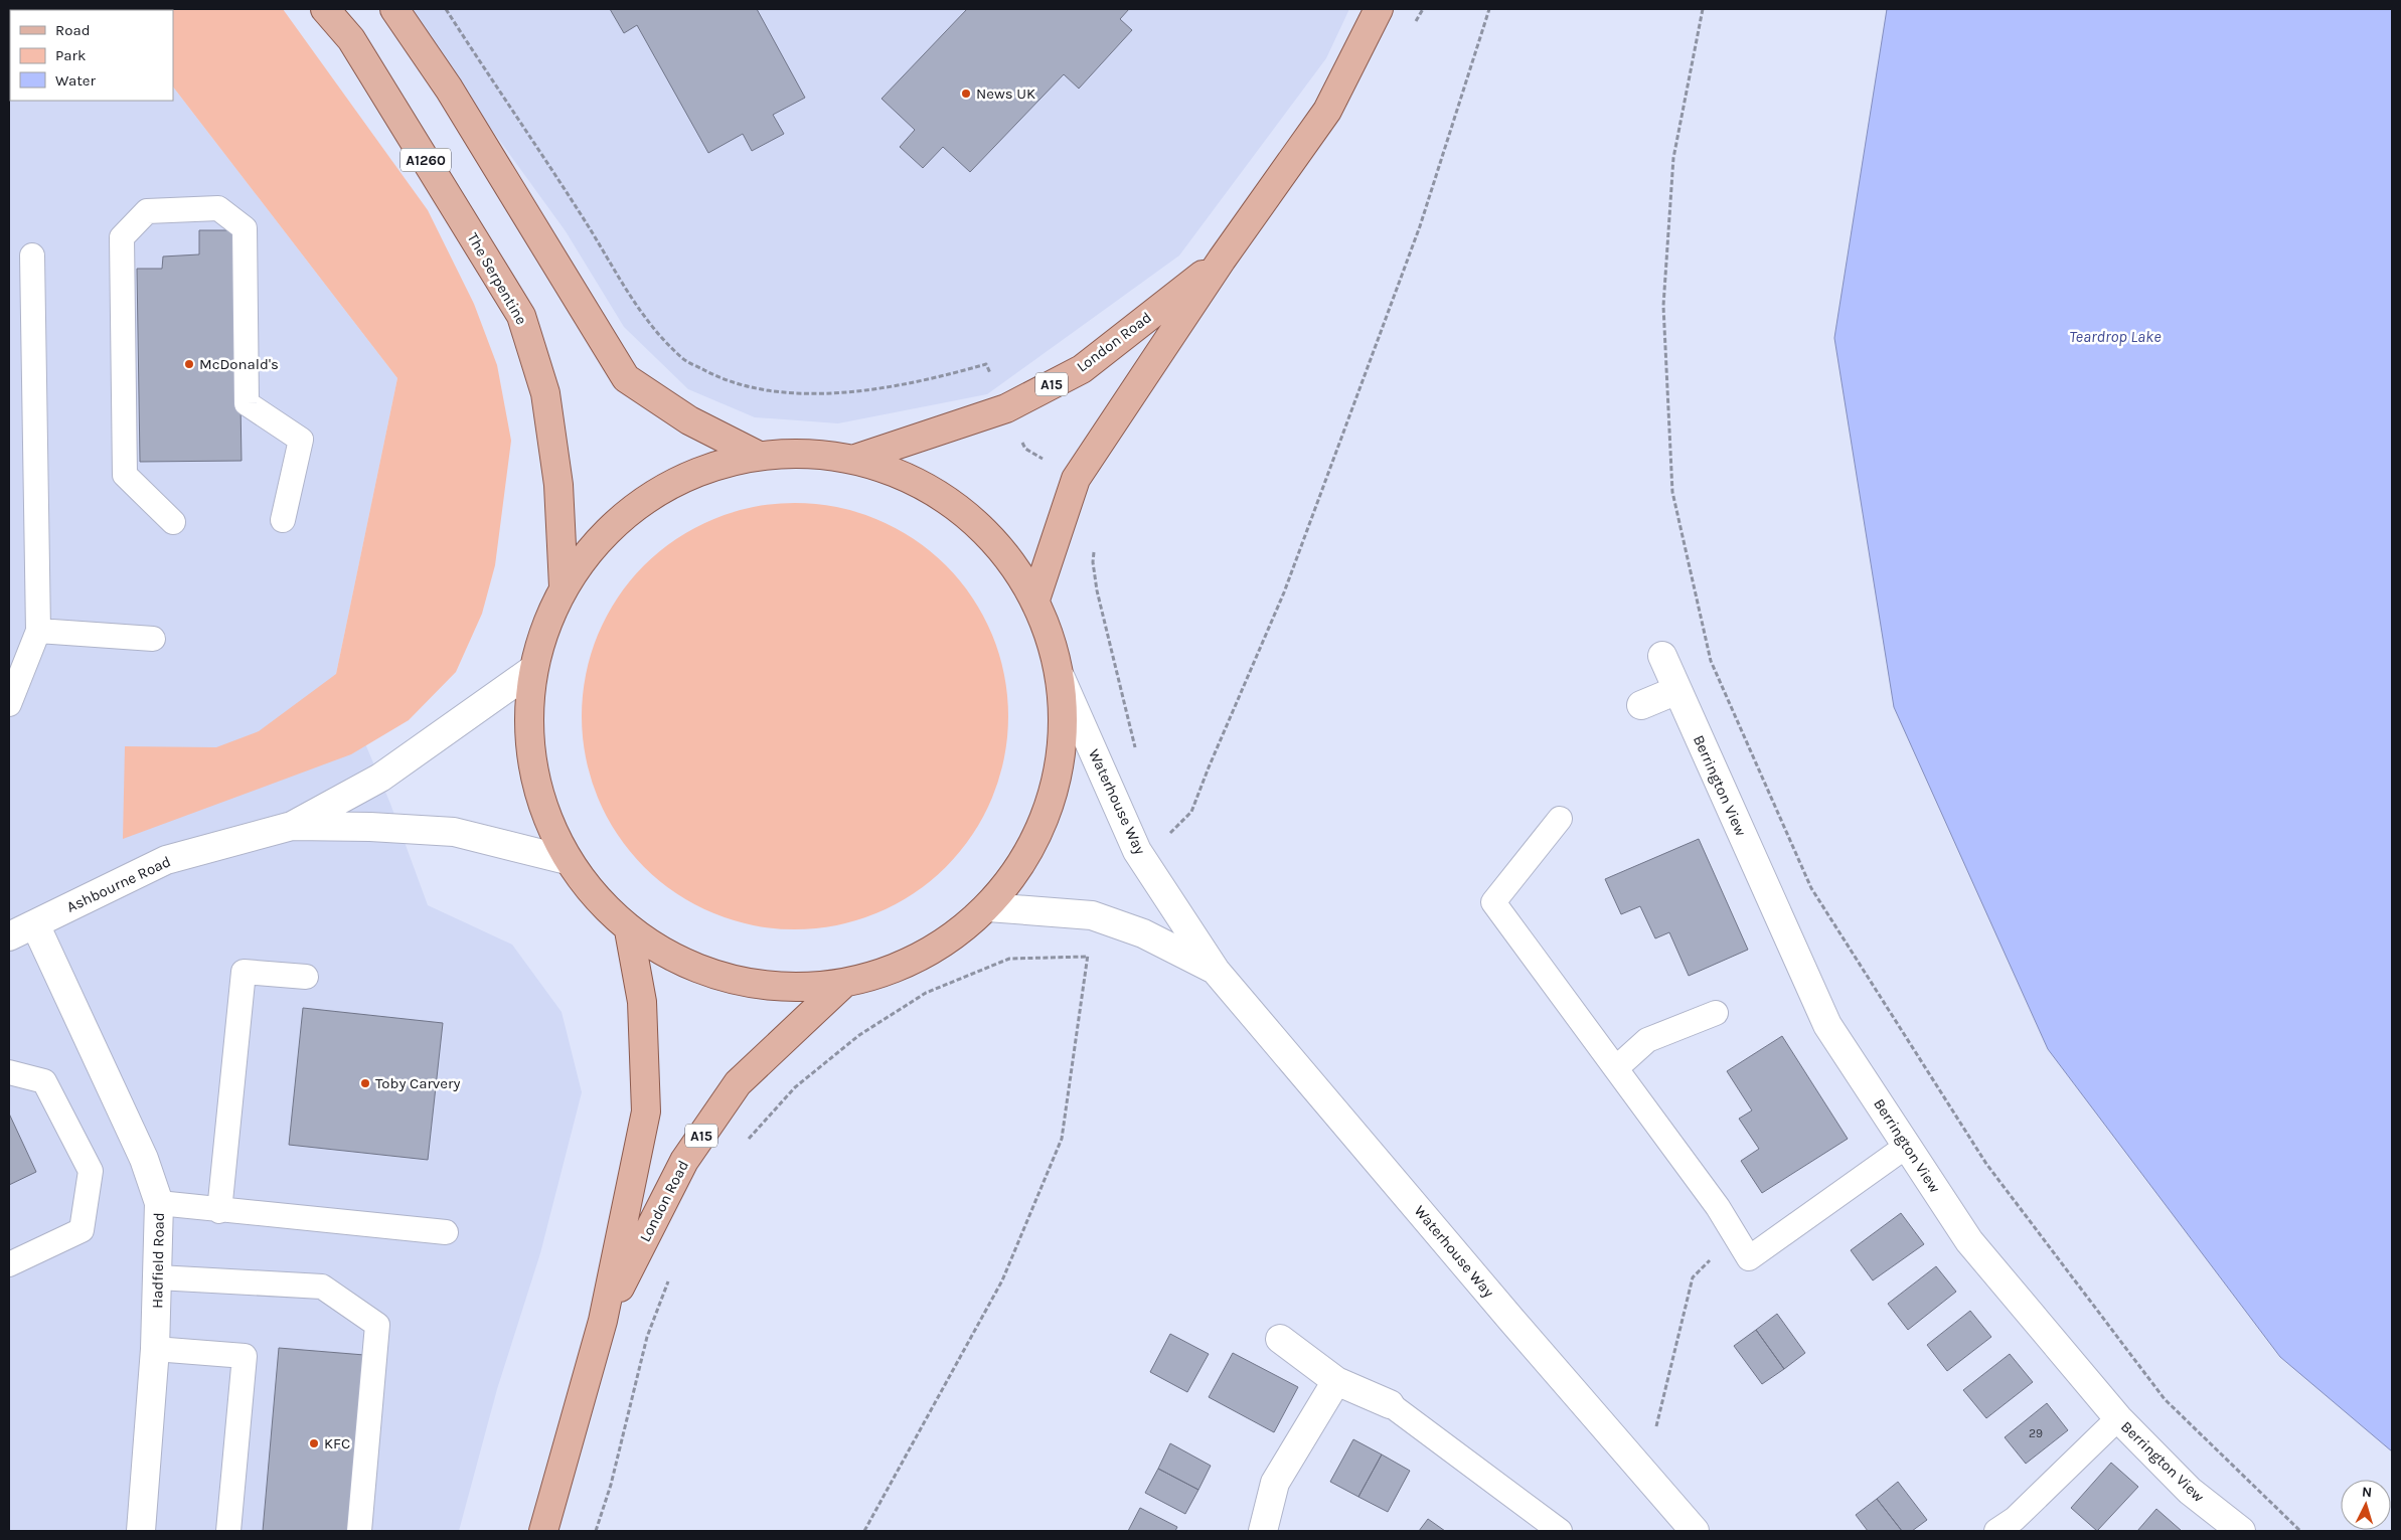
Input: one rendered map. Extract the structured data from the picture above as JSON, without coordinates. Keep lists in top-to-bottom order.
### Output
{
  "streets": {
    "main road": [
      "A1260",
      "The Serpentine",
      "London Road",
      "A15"
    ],
    "street": [
      "Berrington View",
      "Waterhouse Way",
      "Ashbourne Road",
      "Hadfield Road"
    ]
  },
  "crossings": [
    ["Ashbourne Road", "Hadfield Road"]
  ],
  "water": ["Teardrop Lake"],
  "places": [
    "News UK",
    "McDonald's",
    "Toby Carvery",
    "KFC"
  ],
  "house_numbers": ["29"],
  "legend": ["Road", "Park", "Water"],
  "north": "top"
}
